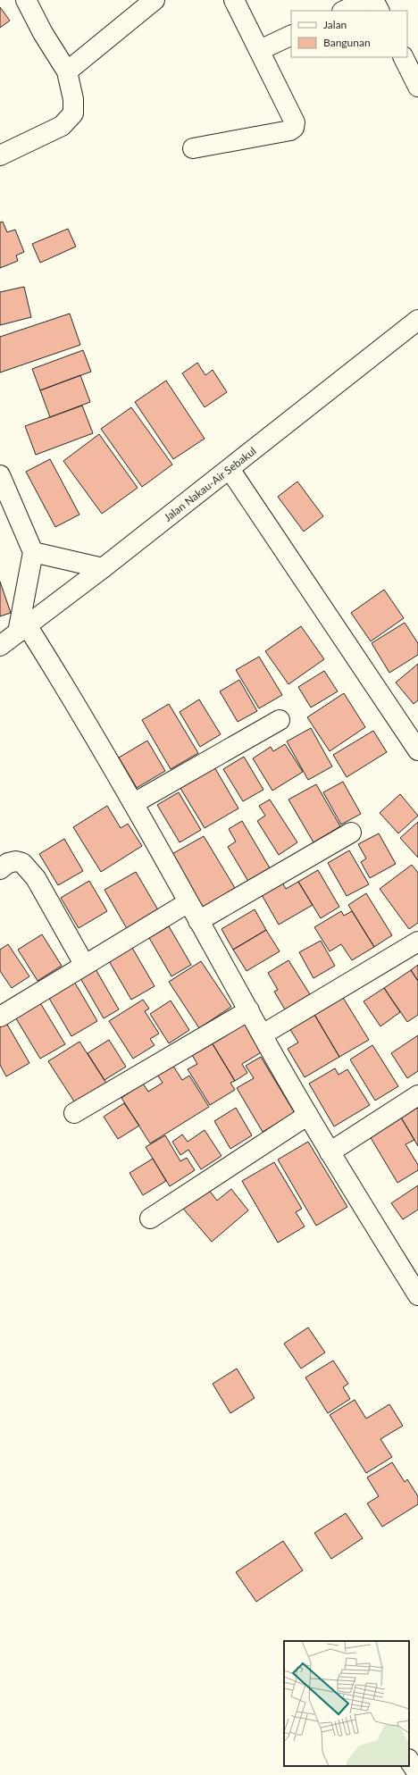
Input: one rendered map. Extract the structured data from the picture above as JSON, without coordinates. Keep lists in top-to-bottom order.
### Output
{
  "streets": {
    "main road": ["Jalan Nakau-Air Sebakul"]
  },
  "legend": ["Jalan", "Bangunan"]
}
